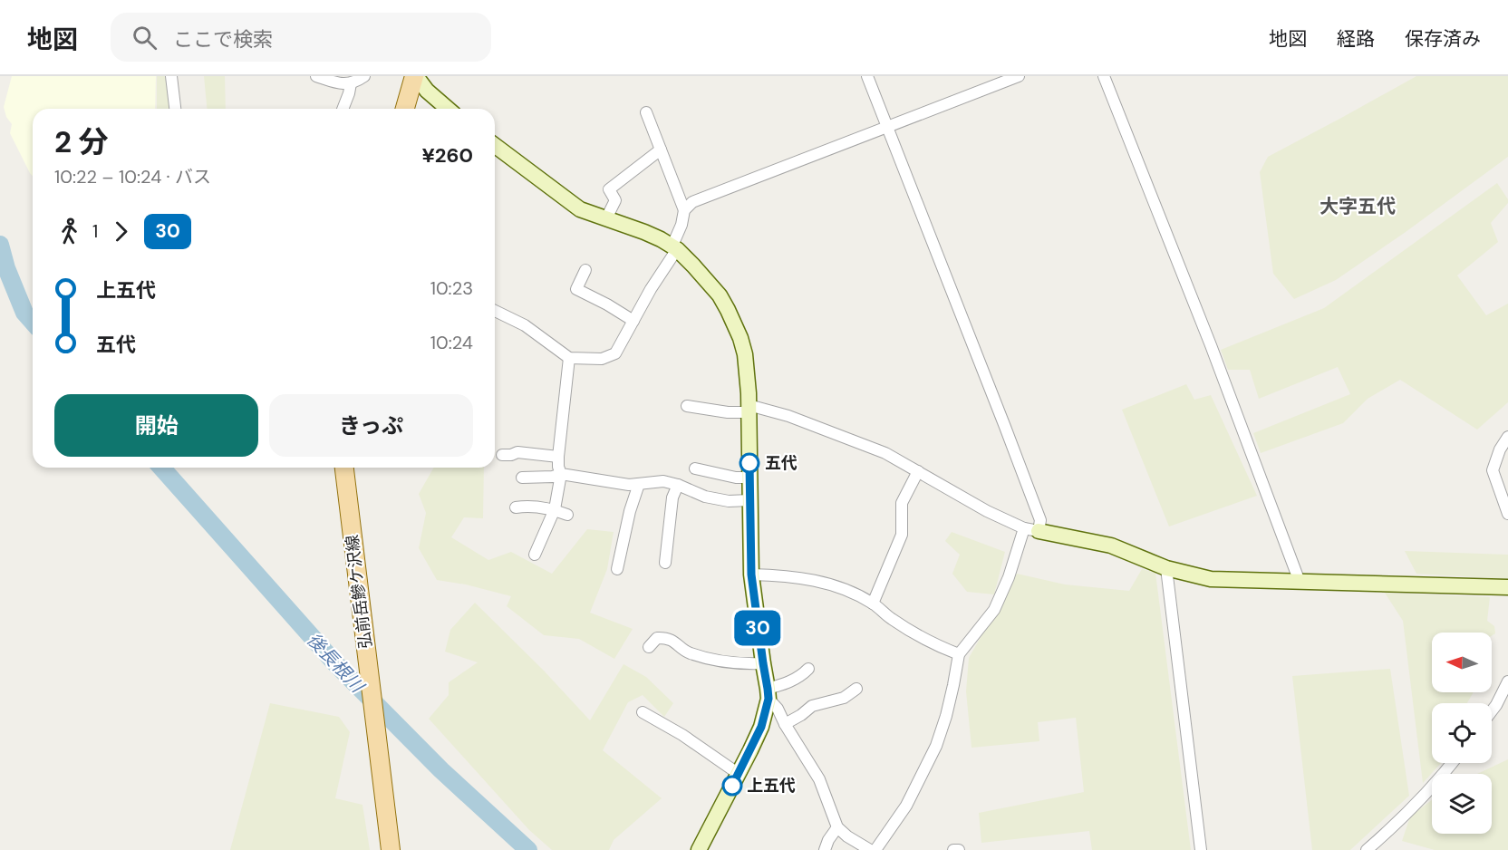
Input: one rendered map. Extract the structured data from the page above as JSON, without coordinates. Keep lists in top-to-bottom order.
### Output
{
  "streets": {
    "main road": ["弘前岳鰺ケ沢線"]
  },
  "districts": ["大字五代"],
  "water": ["後長根川"],
  "places": ["五代", "上五代"],
  "lines": ["bus line 30"],
  "north": "left",
  "page": {
    "header": "地図",
    "search": "ここで検索",
    "nav": ["地図", "経路", "保存済み"],
    "on_map": "30",
    "heading": ["2 分", "10:22 – 10:24 · バス", "¥260"],
    "legs": ["1", "30"],
    "list": [
      {
        "name": "上五代",
        "value": "10:23"
      },
      {
        "name": "五代",
        "value": "10:24"
      }
    ],
    "buttons": ["開始", "きっぷ"]
  }
}
